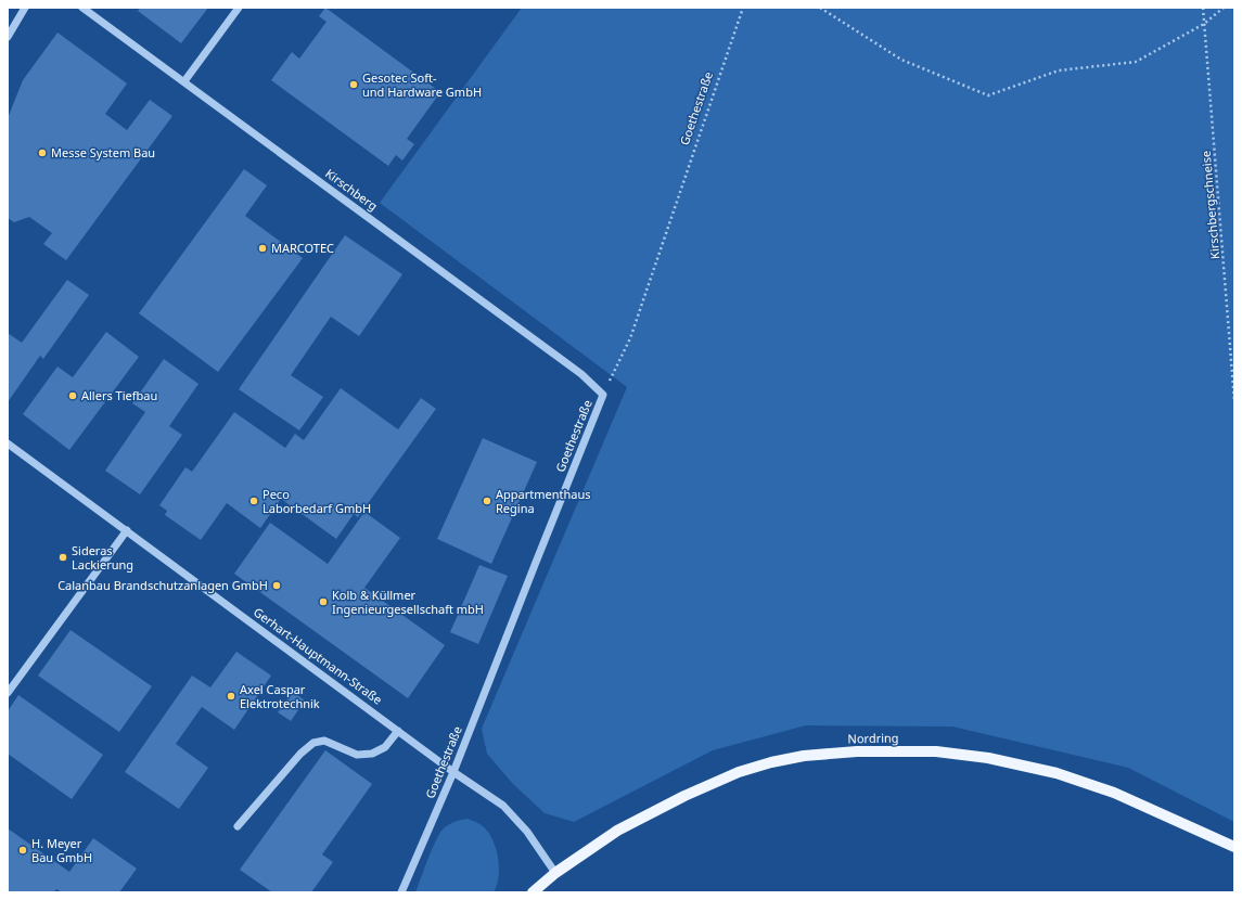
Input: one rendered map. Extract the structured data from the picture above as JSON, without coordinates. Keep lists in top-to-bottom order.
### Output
{
  "streets": {
    "main road": ["Nordring"],
    "street": ["Goethestraße", "Kirschberg", "Gerhart-Hauptmann-Straße"],
    "path": ["Kirschbergschneise"]
  },
  "crossings": [
    ["Goethestraße", "Kirschberg"],
    ["Goethestraße", "Gerhart-Hauptmann-Straße"],
    ["Gerhart-Hauptmann-Straße", "Nordring"]
  ],
  "places": [
    "Gesotec Soft- und Hardware GmbH",
    "Messe System Bau",
    "MARCOTEC",
    "Allers Tiefbau",
    "Peco Laborbedarf GmbH",
    "Appartmenthaus Regina",
    "Sideras Lackierung",
    "Calanbau Brandschutzanlagen GmbH",
    "Kolb & Küllmer Ingenieurgesellschaft mbH",
    "Axel Caspar Elektrotechnik",
    "H. Meyer Bau GmbH"
  ]
}
